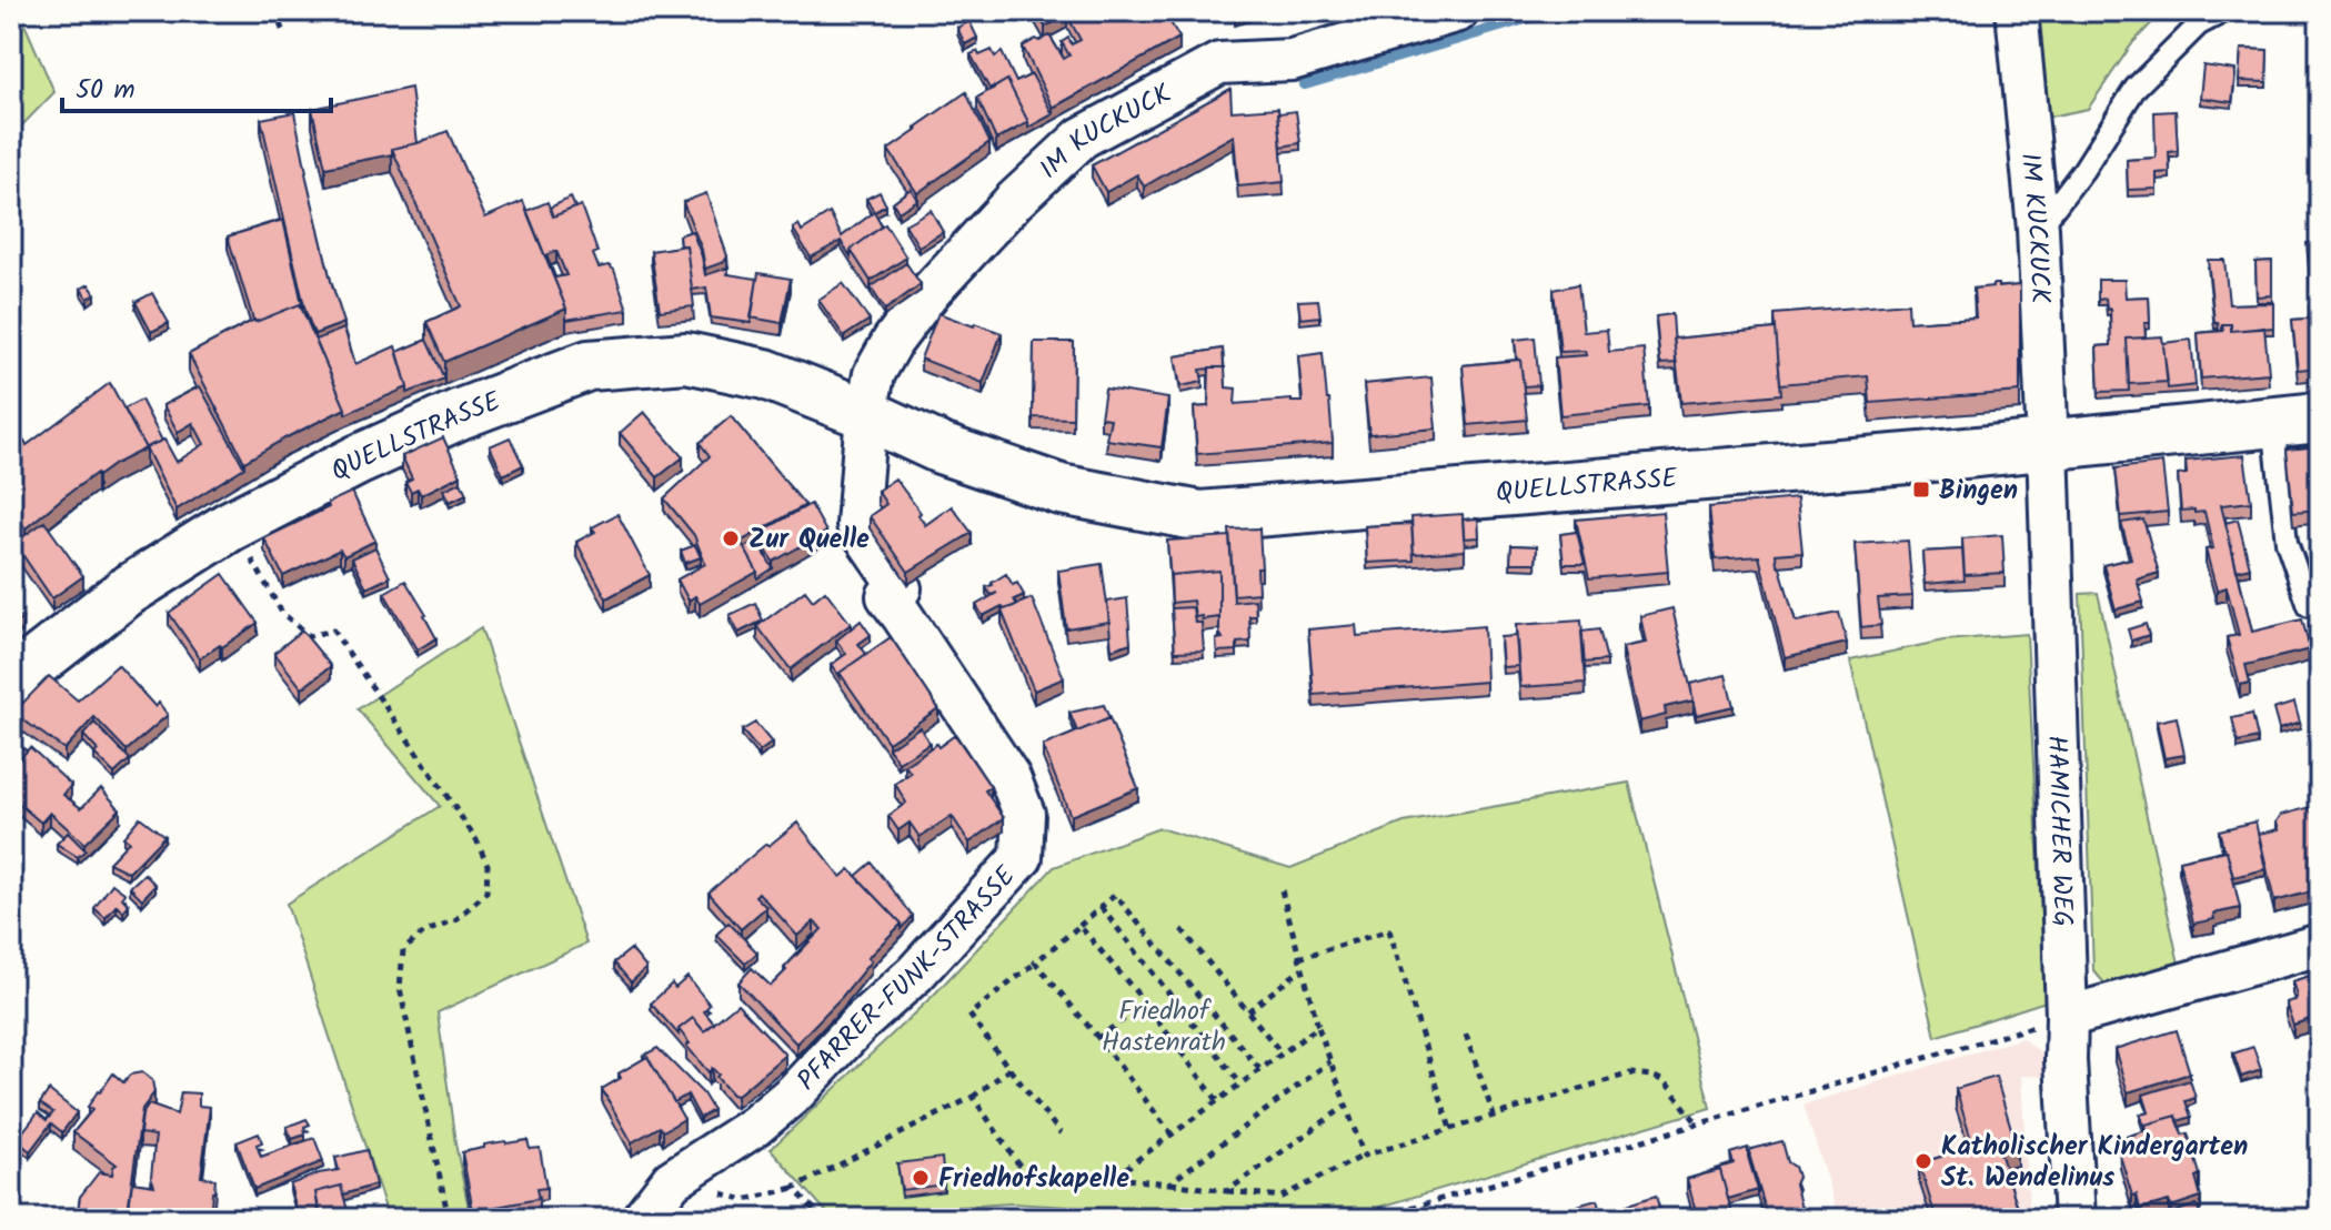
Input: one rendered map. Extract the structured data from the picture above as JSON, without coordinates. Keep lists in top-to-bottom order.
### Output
{
  "streets": {
    "main road": ["QUELLSTRASSE"],
    "street": ["IM KUCKUCK", "HAMICHER WEG", "PFARRER-FUNK-STRASSE"]
  },
  "crossings": [
    ["IM KUCKUCK", "QUELLSTRASSE"],
    ["IM KUCKUCK", "HAMICHER WEG"],
    ["IM KUCKUCK", "PFARRER-FUNK-STRASSE"],
    ["QUELLSTRASSE", "HAMICHER WEG"],
    ["QUELLSTRASSE", "PFARRER-FUNK-STRASSE"]
  ],
  "parks": ["Friedhof Hastenrath"],
  "places": {
    "transit": ["Bingen"],
    "other": ["Zur Quelle", "Katholischer Kindergarten St. Wendelinus", "Friedhofskapelle"]
  },
  "scale_bar": "50 m"
}
